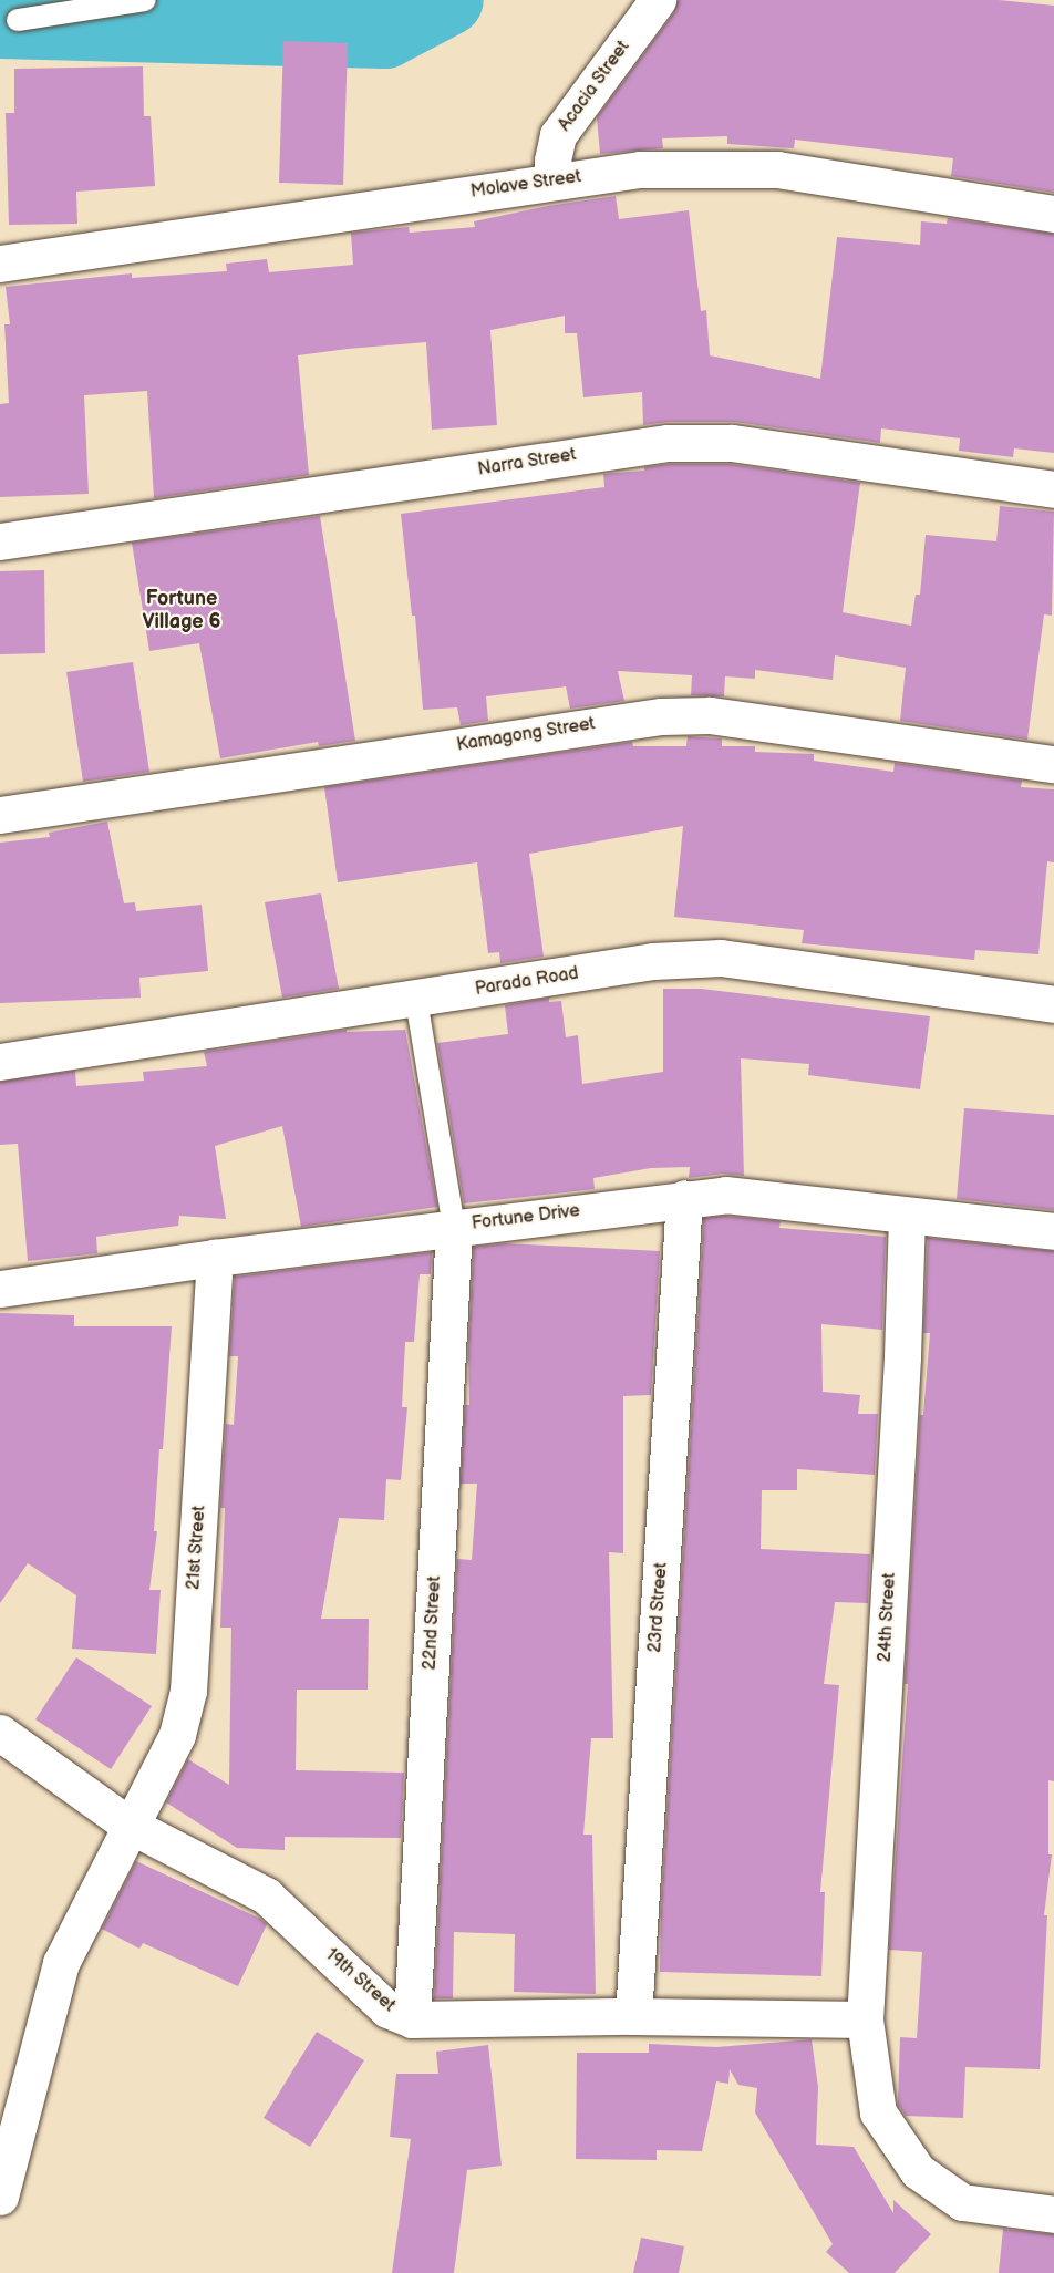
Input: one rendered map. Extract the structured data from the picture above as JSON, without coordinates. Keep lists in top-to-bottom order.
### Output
{
  "streets": {
    "street": [
      "Acacia Street",
      "Molave Street",
      "Narra Street",
      "Kamagong Street",
      "Parada Road",
      "Fortune Drive",
      "21st Street",
      "23rd Street",
      "24th Street",
      "22nd Street",
      "19th Street"
    ]
  },
  "crossings": [
    ["Acacia Street", "Molave Street"],
    ["Fortune Drive", "21st Street"],
    ["Fortune Drive", "23rd Street"],
    ["Fortune Drive", "24th Street"],
    ["Fortune Drive", "22nd Street"],
    ["21st Street", "19th Street"],
    ["23rd Street", "19th Street"],
    ["24th Street", "19th Street"],
    ["22nd Street", "19th Street"]
  ],
  "districts": ["Fortune Village 6"]
}
